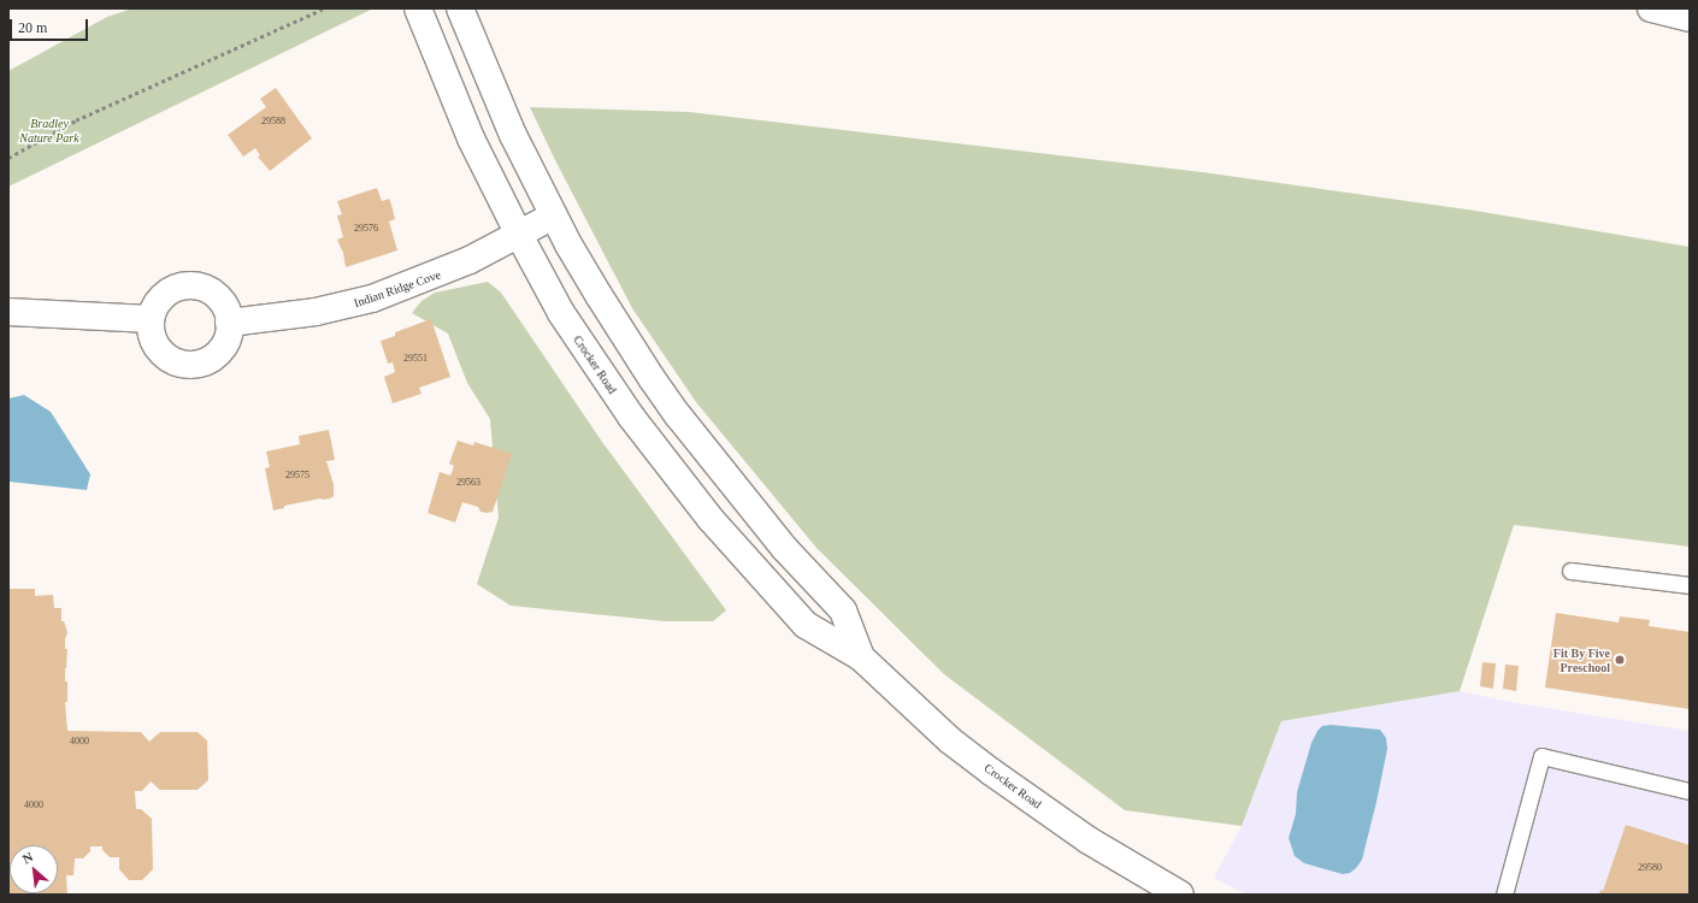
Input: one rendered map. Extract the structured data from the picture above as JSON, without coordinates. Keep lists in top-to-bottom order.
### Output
{
  "streets": {
    "main road": ["Indian Ridge Cove", "Crocker Road"]
  },
  "crossings": [
    ["Indian Ridge Cove", "Crocker Road"]
  ],
  "parks": ["Bradley Nature Park"],
  "places": ["Fit By Five Preschool"],
  "house_numbers": [
    "29588",
    "29576",
    "29551",
    "29575",
    "29563",
    "4000",
    "4000",
    "29580"
  ],
  "scale_bar": "20 m",
  "north": "top left"
}
